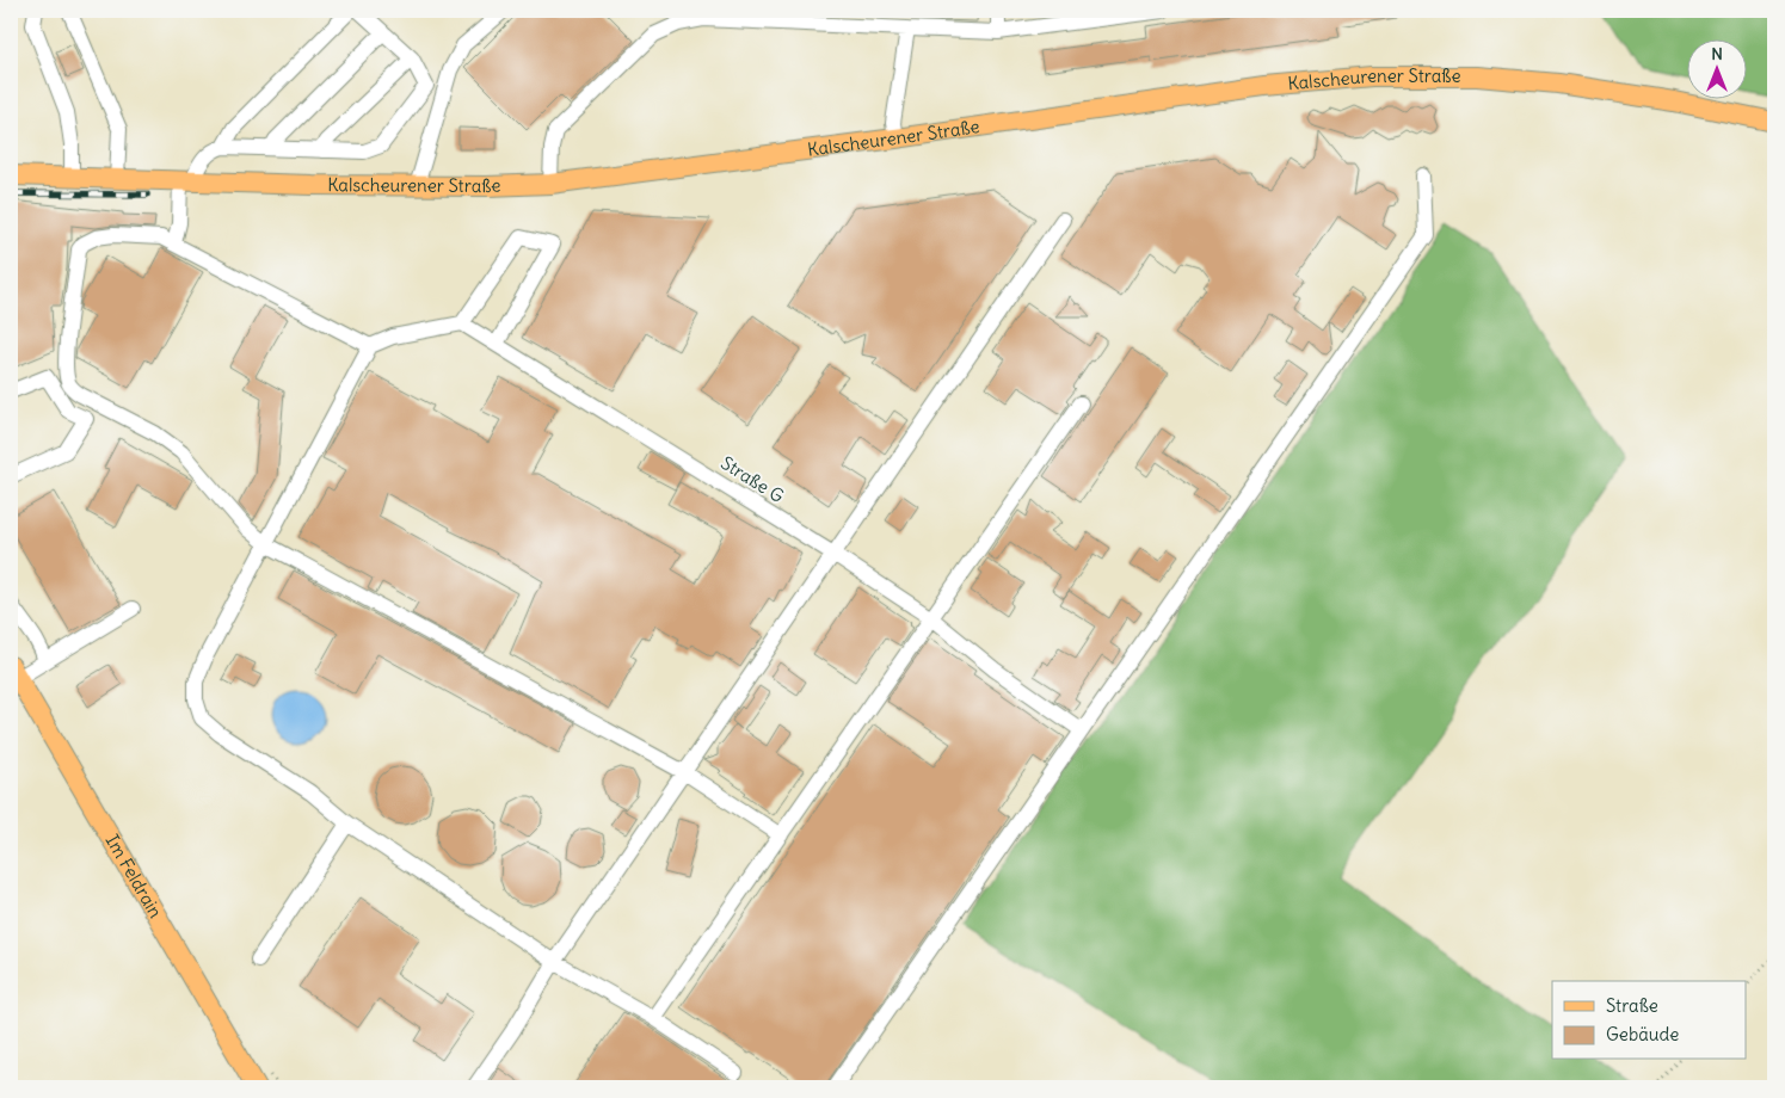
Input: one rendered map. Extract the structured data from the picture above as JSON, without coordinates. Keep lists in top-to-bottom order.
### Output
{
  "streets": {
    "main road": ["Kalscheurener Straße", "Im Feldrain"],
    "lane": ["Straße G"]
  },
  "legend": ["Straße", "Gebäude"],
  "north": "top"
}
